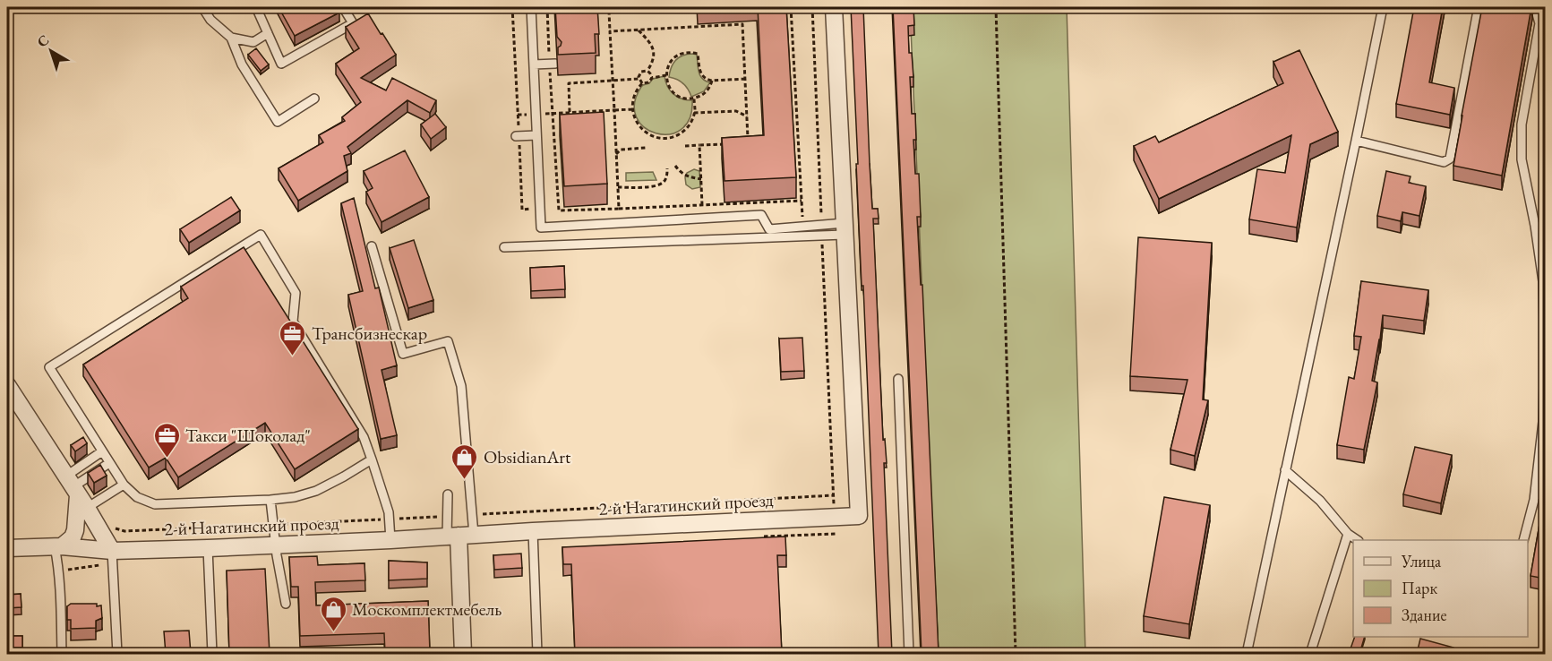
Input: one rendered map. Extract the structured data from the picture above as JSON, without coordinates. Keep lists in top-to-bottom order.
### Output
{
  "streets": {
    "street": ["2-й Нагатинский проезд"]
  },
  "places": {
    "office": ["Трансбизнескар", "Такси \"Шоколад\""],
    "shop": ["ObsidianArt", "Москомплектмебель"]
  },
  "legend": ["Улица", "Парк", "Здание"],
  "north": "top left"
}
